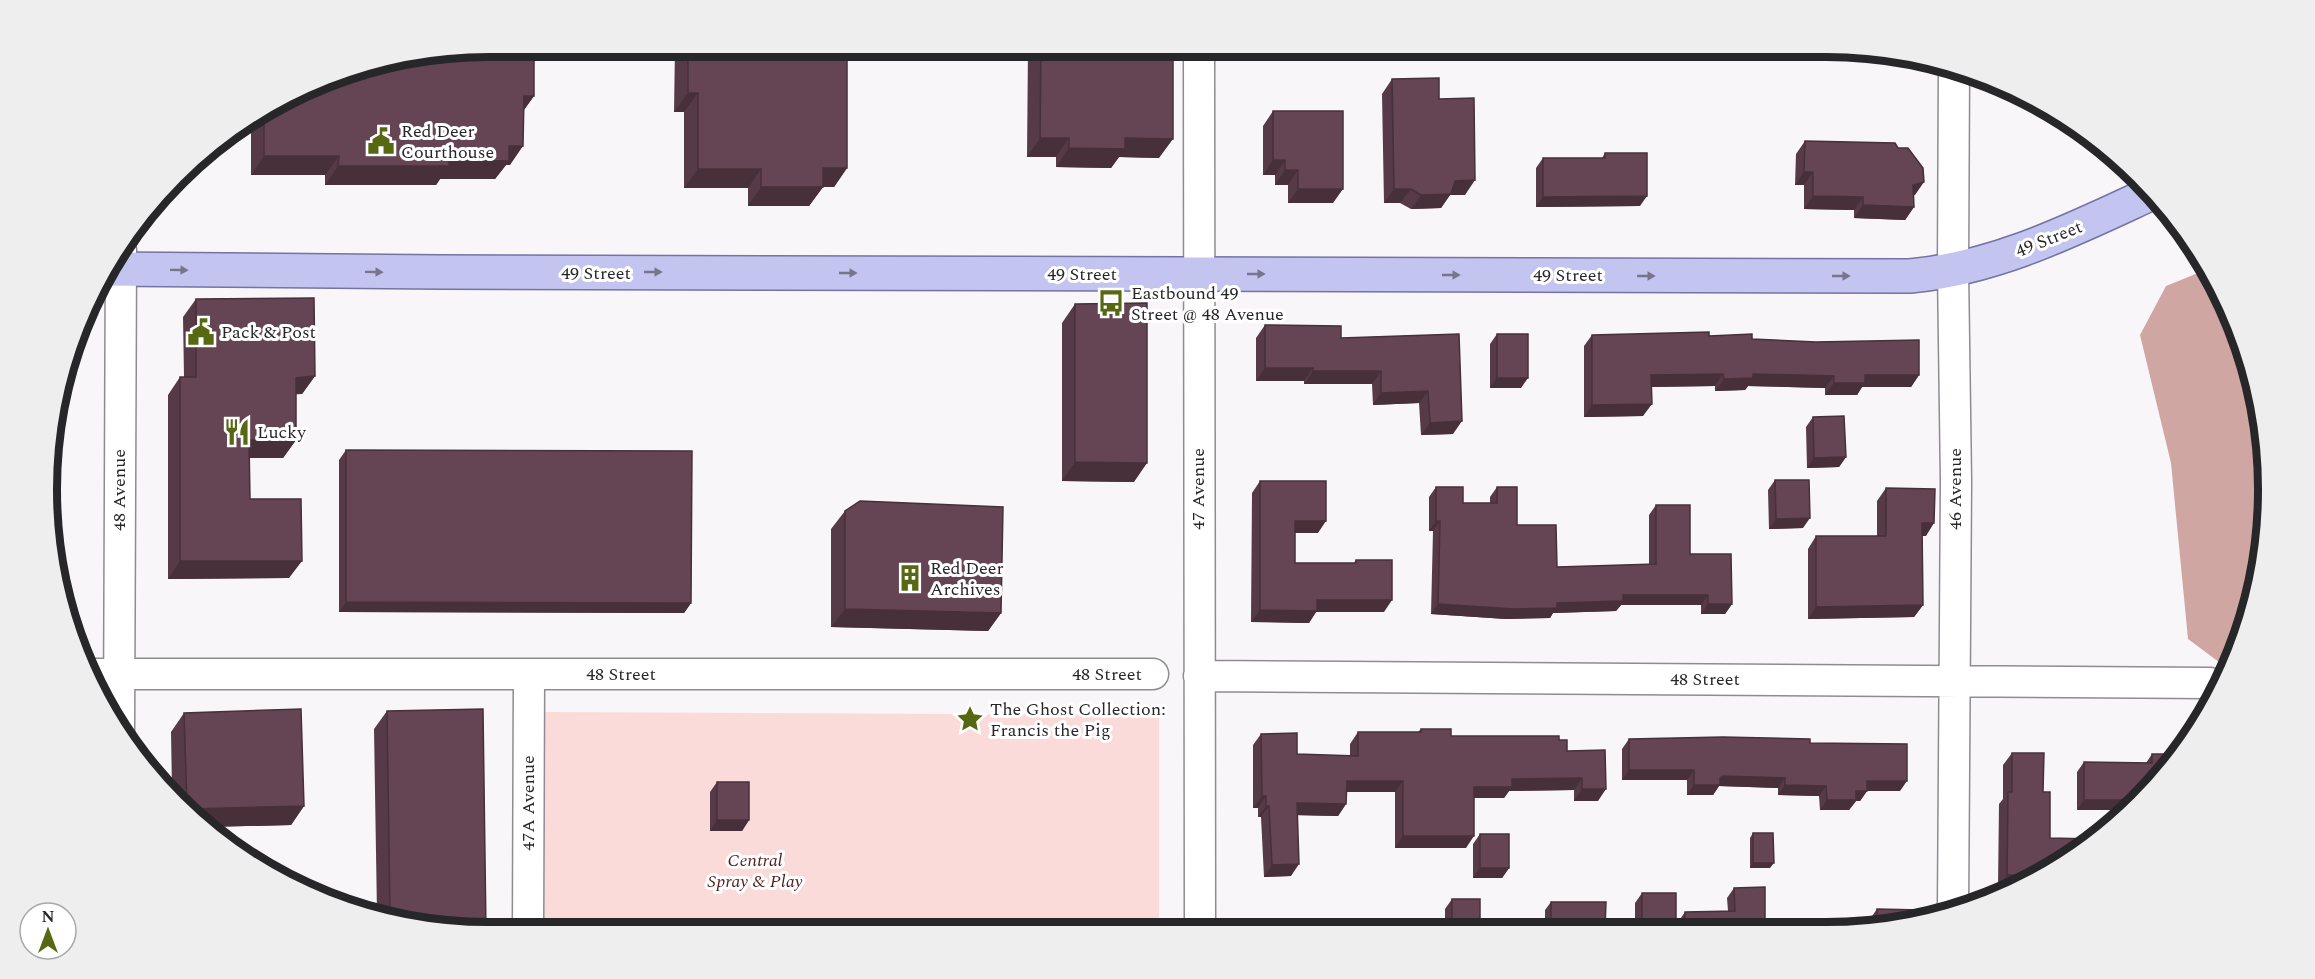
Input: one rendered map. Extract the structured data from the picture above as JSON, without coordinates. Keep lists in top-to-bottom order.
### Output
{
  "streets": {
    "main road": ["49 Street"],
    "street": [
      "47 Avenue",
      "46 Avenue",
      "48 Avenue",
      "48 Street",
      "47A Avenue"
    ]
  },
  "crossings": [
    ["49 Street", "47 Avenue"],
    ["49 Street", "46 Avenue"],
    ["47 Avenue", "48 Street"],
    ["46 Avenue", "48 Street"],
    ["48 Avenue", "48 Street"],
    ["48 Street", "47A Avenue"]
  ],
  "one_way": ["49 Street"],
  "parks": ["Central Spray & Play"],
  "places": {
    "public building": ["Red Deer Courthouse", "Pack & Post"],
    "bus stop": ["Eastbound 49 Street @ 48 Avenue"],
    "restaurant": ["Lucky"],
    "building": ["Red Deer Archives"],
    "place": ["The Ghost Collection: Francis the Pig"]
  },
  "north": "top"
}
